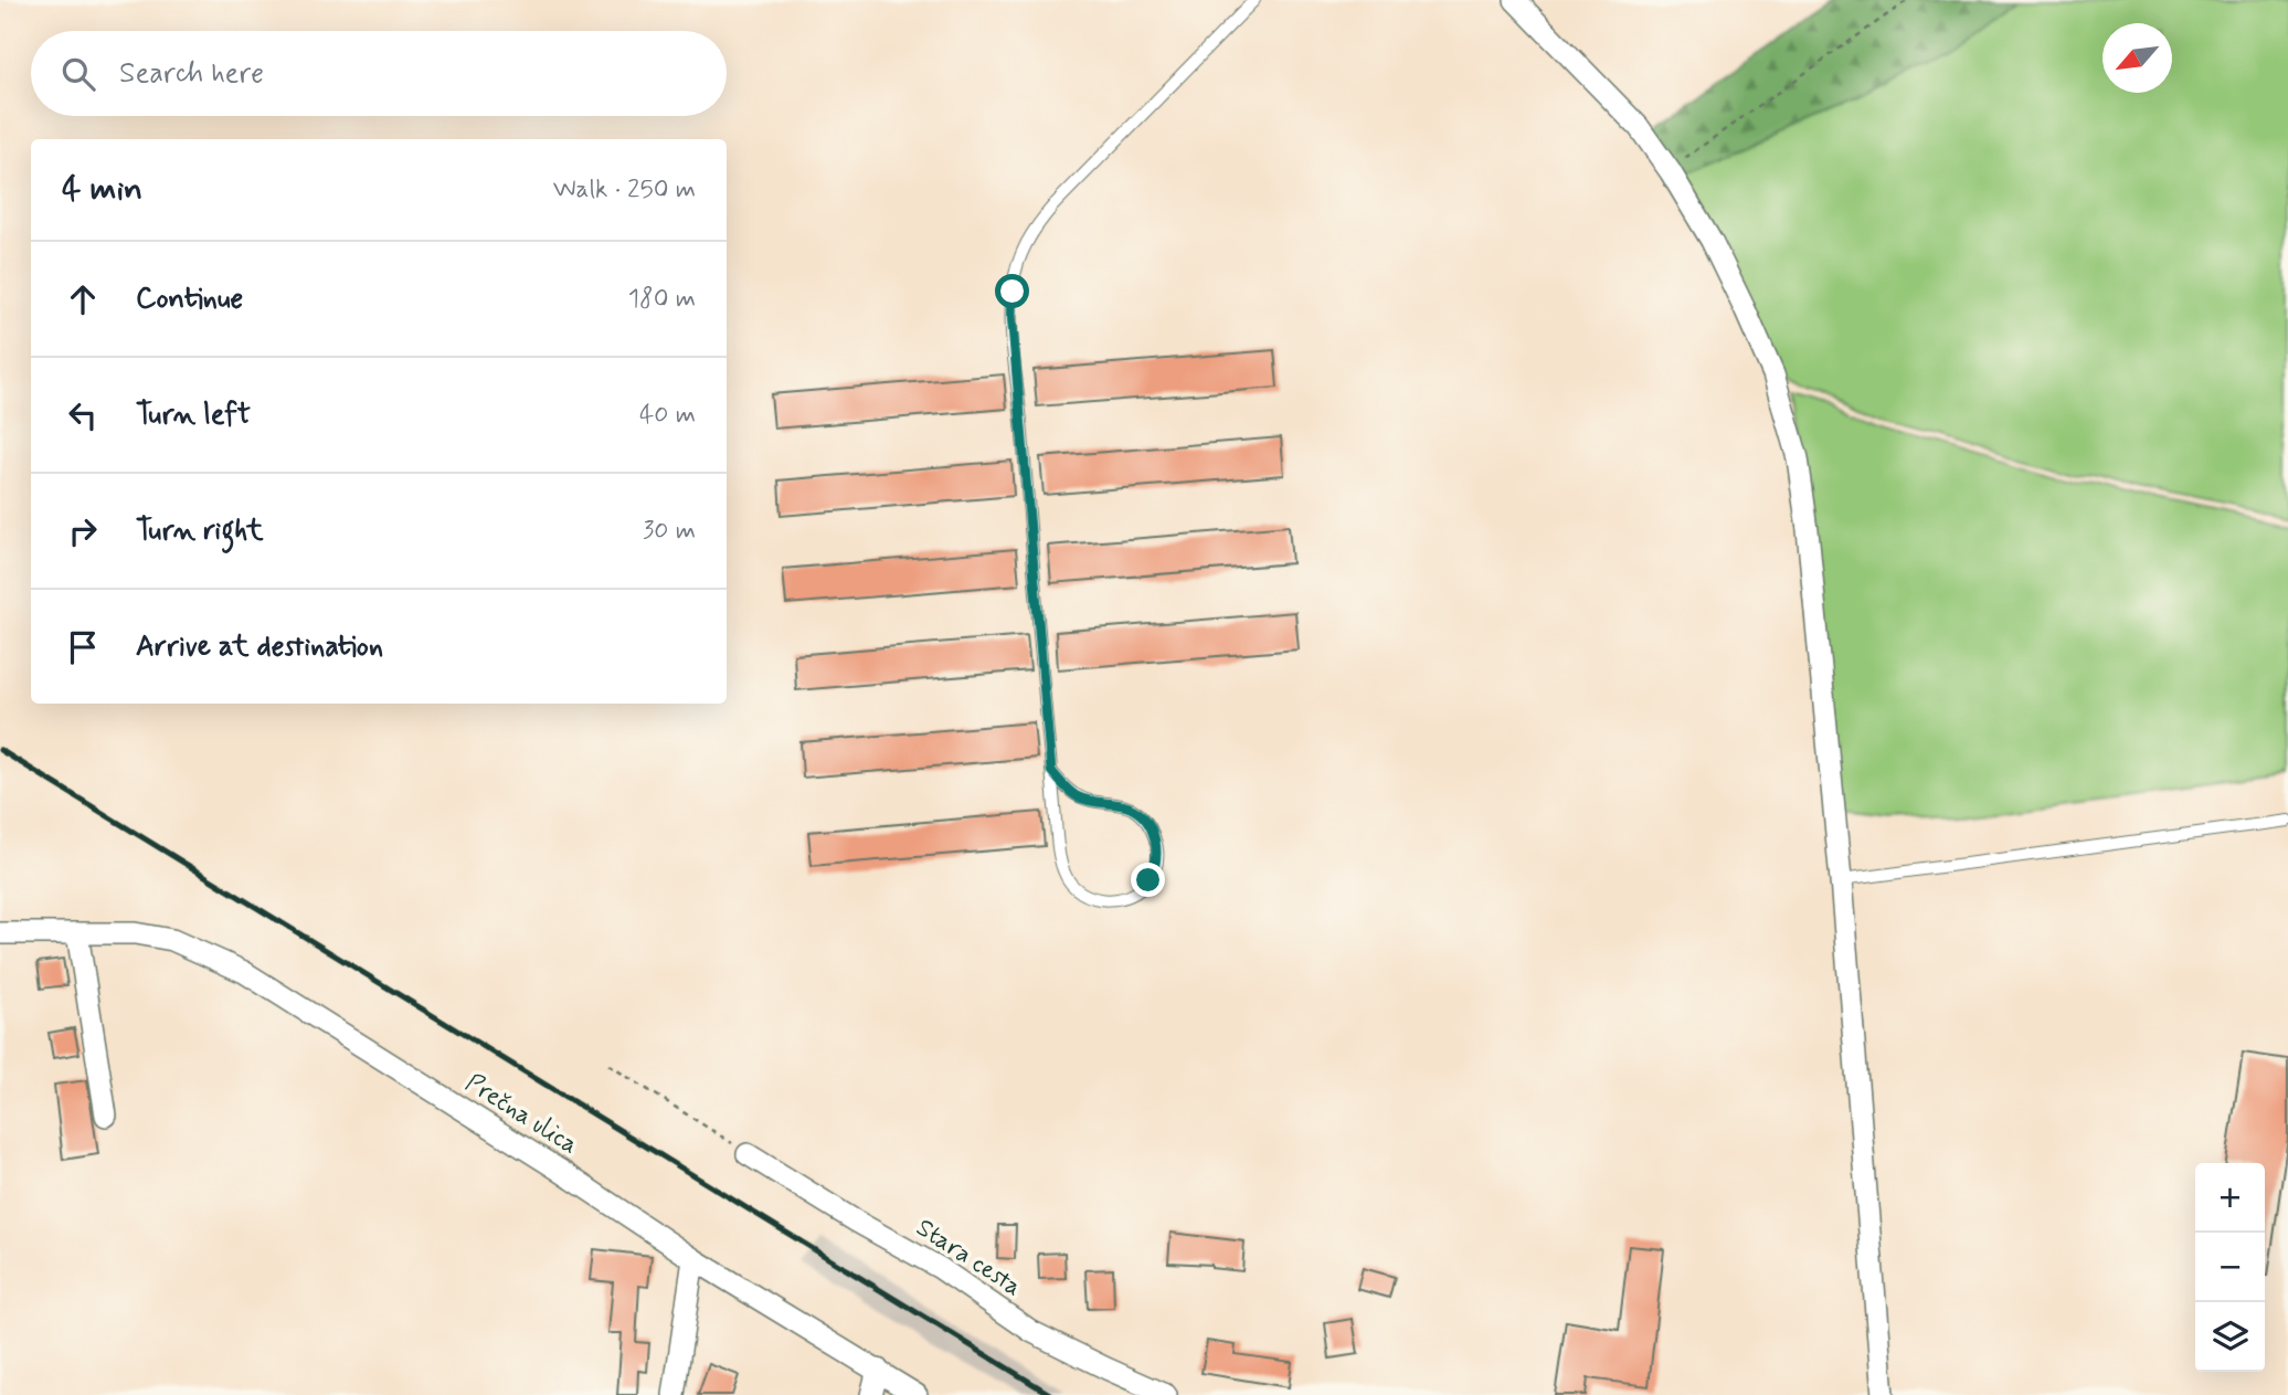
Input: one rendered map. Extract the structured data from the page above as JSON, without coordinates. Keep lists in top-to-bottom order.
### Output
{
  "streets": {
    "street": ["Prečna ulica", "Stara cesta"]
  },
  "north": "bottom left",
  "page": {
    "search": "Search here",
    "heading": ["4 min", "Walk · 250 m"],
    "list": [
      ["Continue", "180 m"],
      ["Turn left", "40 m"],
      ["Turn right", "30 m"],
      "Arrive at destination"
    ],
    "map_buttons": ["+", "−"]
  }
}
